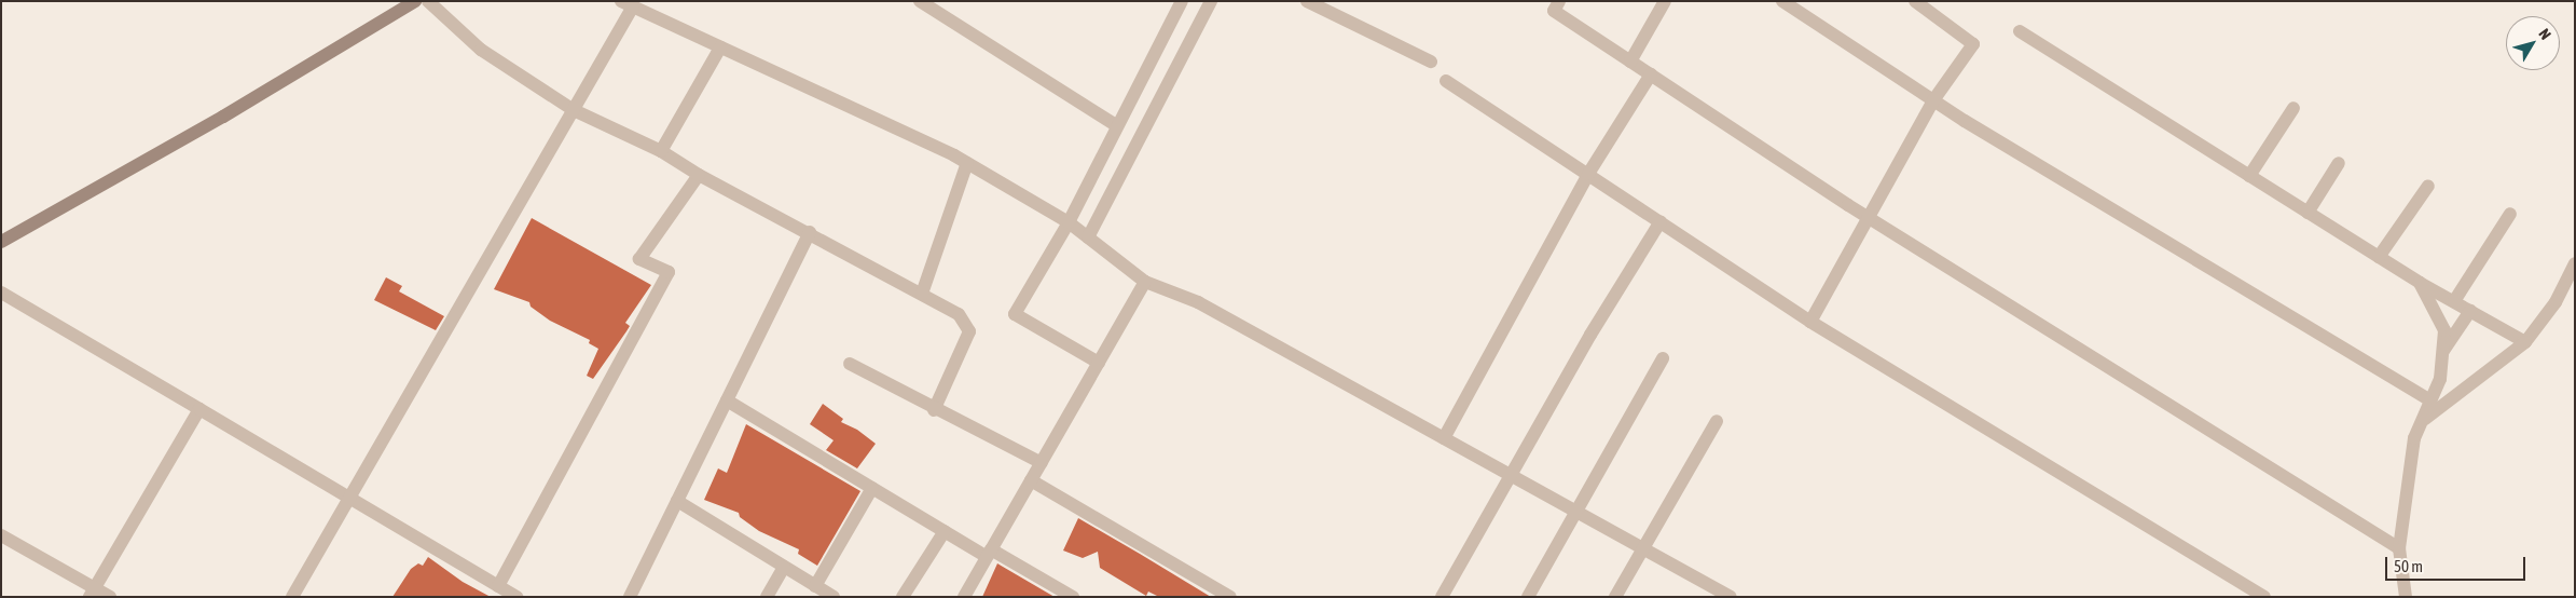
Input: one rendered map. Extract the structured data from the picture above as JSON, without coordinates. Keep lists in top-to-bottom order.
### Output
{
  "scale_bar": "50 m",
  "north": "top right"
}
